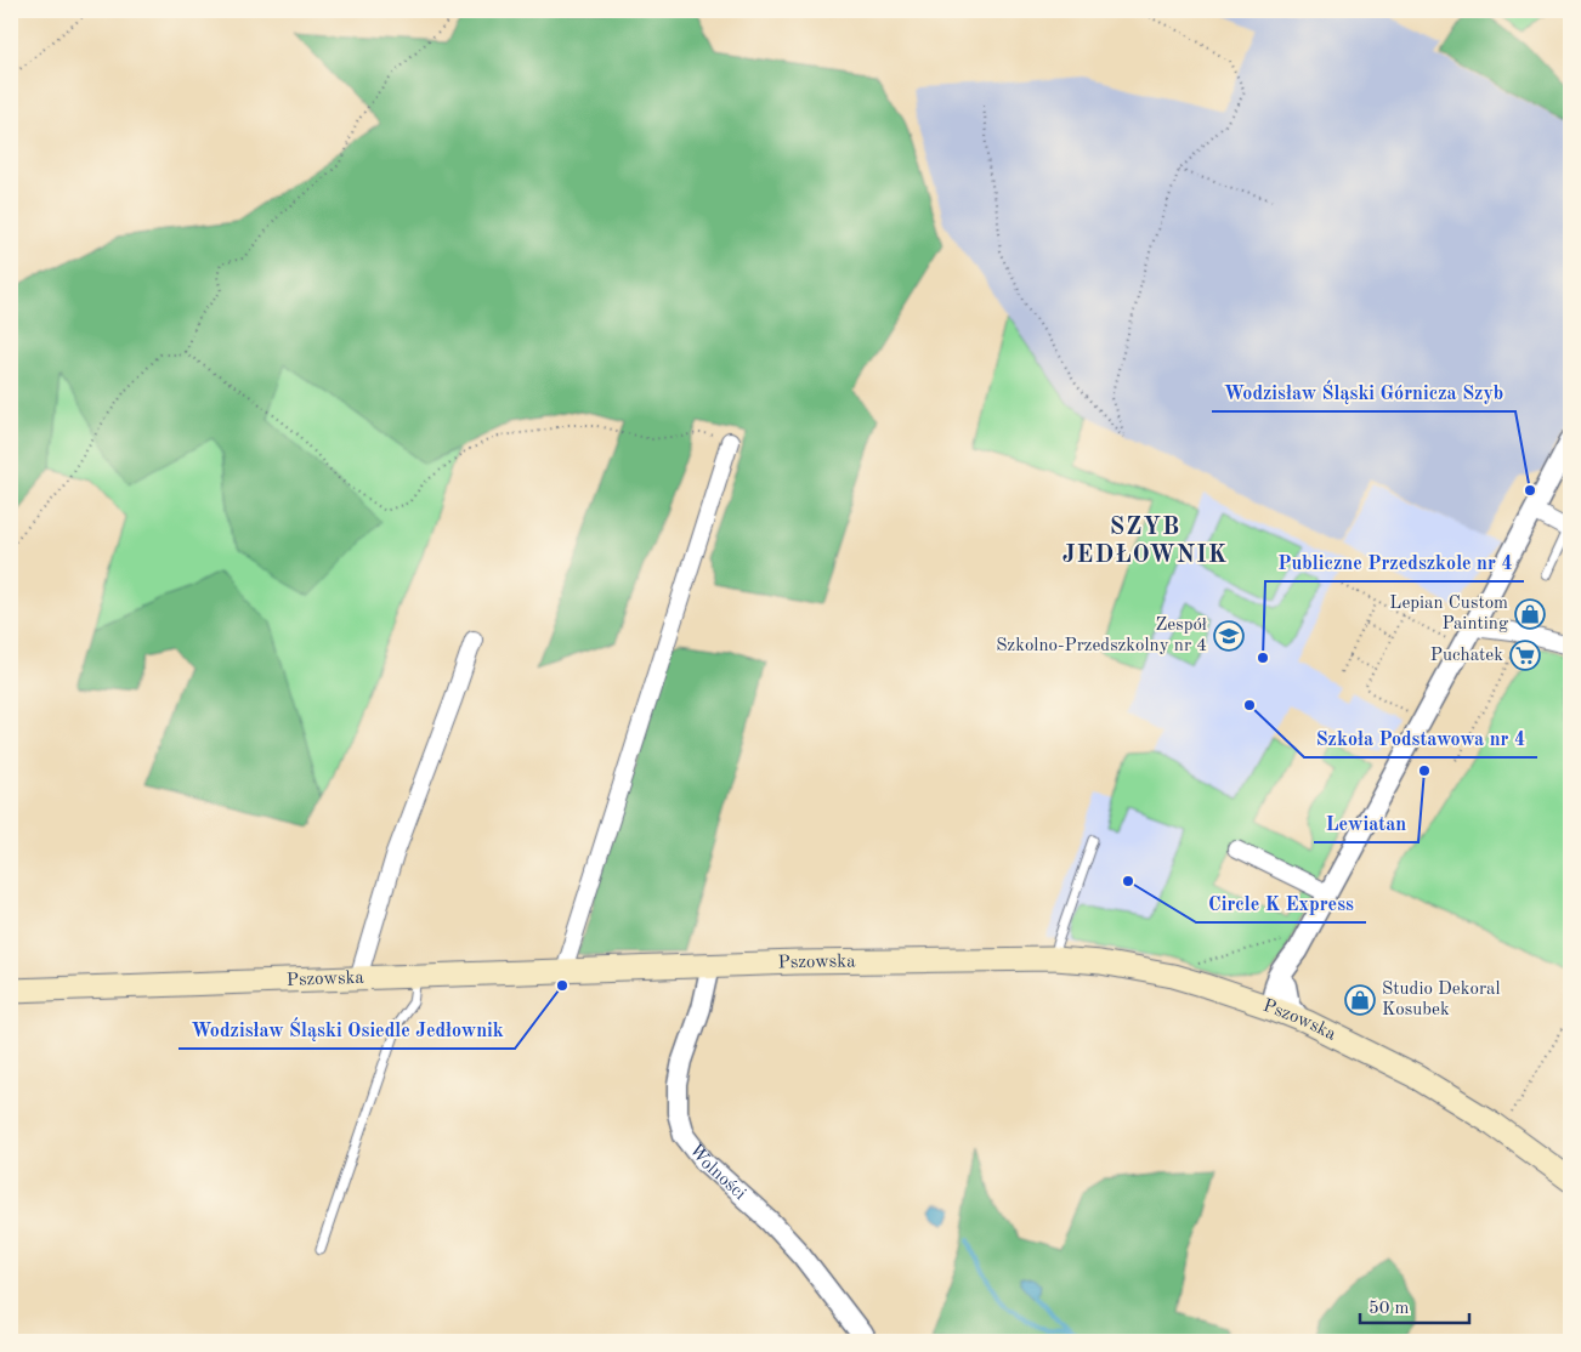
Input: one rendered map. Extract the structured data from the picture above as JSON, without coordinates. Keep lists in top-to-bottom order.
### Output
{
  "streets": {
    "main road": ["Pszowska"],
    "street": ["Wolności"]
  },
  "crossings": [
    ["Pszowska", "Wolności"]
  ],
  "districts": ["SZYB JEDŁOWNIK"],
  "places": {
    "other": [
      "Wodzisław Śląski Górnicza Szyb",
      "Publiczne Przedszkole nr 4",
      "Szkoła Podstawowa nr 4",
      "Lewiatan",
      "Circle K Express",
      "Wodzisław Śląski Osiedle Jedłownik"
    ],
    "shop": ["Lepian Custom Painting", "Studio Dekoral Kosubek"],
    "school or university": ["Zespół Szkolno-Przedszkolny nr 4"],
    "supermarket": ["Puchatek"]
  },
  "scale_bar": "50 m"
}
